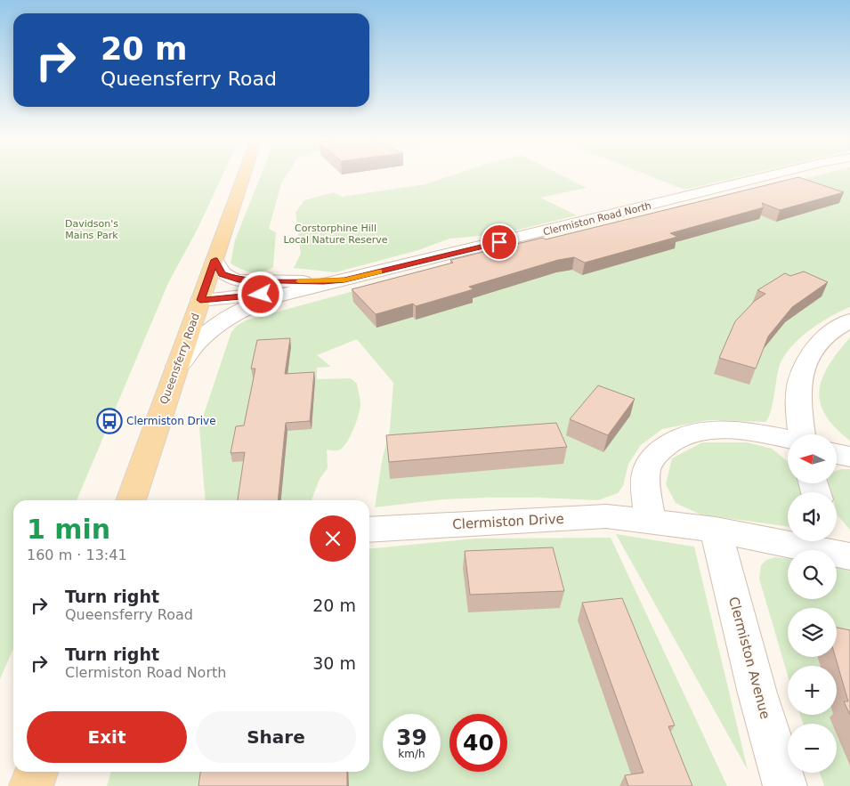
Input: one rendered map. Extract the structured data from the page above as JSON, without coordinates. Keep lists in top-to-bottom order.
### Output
{
  "streets": {
    "main road": ["Queensferry Road"],
    "street": ["Clermiston Road North", "Clermiston Drive", "Clermiston Avenue"]
  },
  "crossings": [
    ["Clermiston Road North", "Queensferry Road"],
    ["Clermiston Drive", "Clermiston Avenue"]
  ],
  "parks": ["Davidson's Mains Park", "Corstorphine Hill Local Nature Reserve"],
  "places": {
    "bus stop": ["Clermiston Drive"]
  },
  "north": "left",
  "page": {
    "turn": ["20 m", "Queensferry Road"],
    "map_buttons": ["+", "−"],
    "heading": ["1 min", "160 m · 13:41"],
    "list": [
      {
        "name": "Turn right",
        "note": "Queensferry Road",
        "value": "20 m"
      },
      {
        "name": "Turn right",
        "note": "Clermiston Road North",
        "value": "30 m"
      }
    ],
    "buttons": ["Exit", "Share"],
    "speed": "39 km/h",
    "limit": "40"
  }
}
